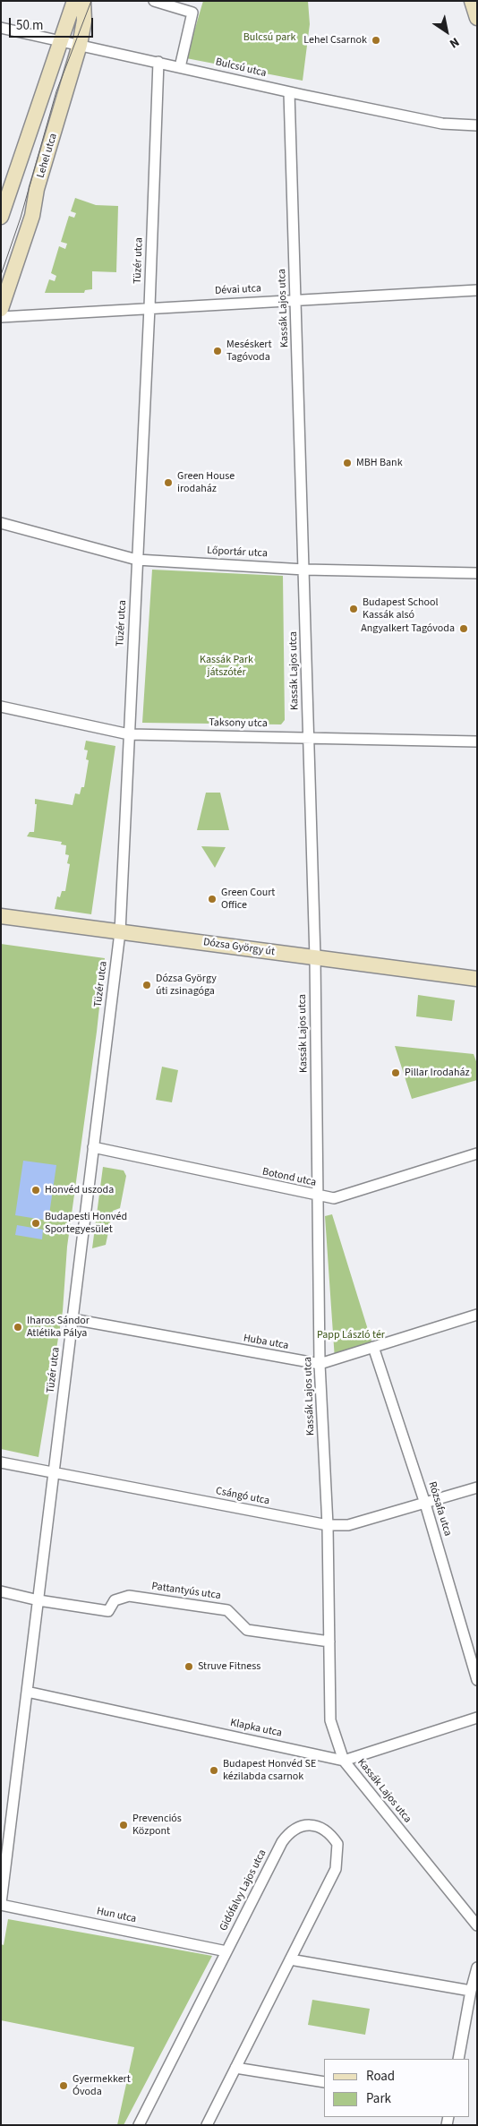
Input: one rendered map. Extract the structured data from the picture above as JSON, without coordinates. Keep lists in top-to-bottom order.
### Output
{
  "streets": {
    "main road": ["Lehel utca", "Dózsa György út"],
    "street": [
      "Bulcsú utca",
      "Tüzér utca",
      "Dévai utca",
      "Kassák Lajos utca",
      "Lőportár utca",
      "Taksony utca",
      "Botond utca",
      "Huba utca",
      "Csángó utca",
      "Rózsafa utca",
      "Pattantyús utca",
      "Klapka utca",
      "Gidófalvy Lajos utca",
      "Hun utca"
    ]
  },
  "crossings": [
    ["Bulcsú utca", "Lehel utca"],
    ["Bulcsú utca", "Tüzér utca"],
    ["Bulcsú utca", "Kassák Lajos utca"],
    ["Tüzér utca", "Dévai utca"],
    ["Tüzér utca", "Lőportár utca"],
    ["Tüzér utca", "Taksony utca"],
    ["Tüzér utca", "Dózsa György út"],
    ["Tüzér utca", "Botond utca"],
    ["Tüzér utca", "Huba utca"],
    ["Tüzér utca", "Csángó utca"],
    ["Tüzér utca", "Pattantyús utca"],
    ["Tüzér utca", "Klapka utca"],
    ["Tüzér utca", "Hun utca"],
    ["Dévai utca", "Kassák Lajos utca"],
    ["Kassák Lajos utca", "Lőportár utca"],
    ["Kassák Lajos utca", "Taksony utca"],
    ["Kassák Lajos utca", "Dózsa György út"],
    ["Kassák Lajos utca", "Botond utca"],
    ["Kassák Lajos utca", "Huba utca"],
    ["Kassák Lajos utca", "Csángó utca"],
    ["Kassák Lajos utca", "Pattantyús utca"],
    ["Kassák Lajos utca", "Klapka utca"],
    ["Huba utca", "Rózsafa utca"],
    ["Csángó utca", "Rózsafa utca"],
    ["Gidófalvy Lajos utca", "Hun utca"]
  ],
  "parks": ["Bulcsú park", "Kassák Park játszótér", "Papp László tér"],
  "places": [
    "Lehel Csarnok",
    "Meséskert Tagóvoda",
    "MBH Bank",
    "Green House irodaház",
    "Budapest School Kassák alsó",
    "Angyalkert Tagóvoda",
    "Green Court Office",
    "Dózsa György úti zsinagóga",
    "Pillar Irodaház",
    "Honvéd uszoda",
    "Budapesti Honvéd Sportegyesület",
    "Iharos Sándor Atlétika Pálya",
    "Struve Fitness",
    "Budapest Honvéd SE kézilabda csarnok",
    "Prevenciós Központ",
    "Gyermekkert Óvoda"
  ],
  "legend": ["Road", "Park"],
  "scale_bar": "50 m",
  "north": "bottom right"
}
